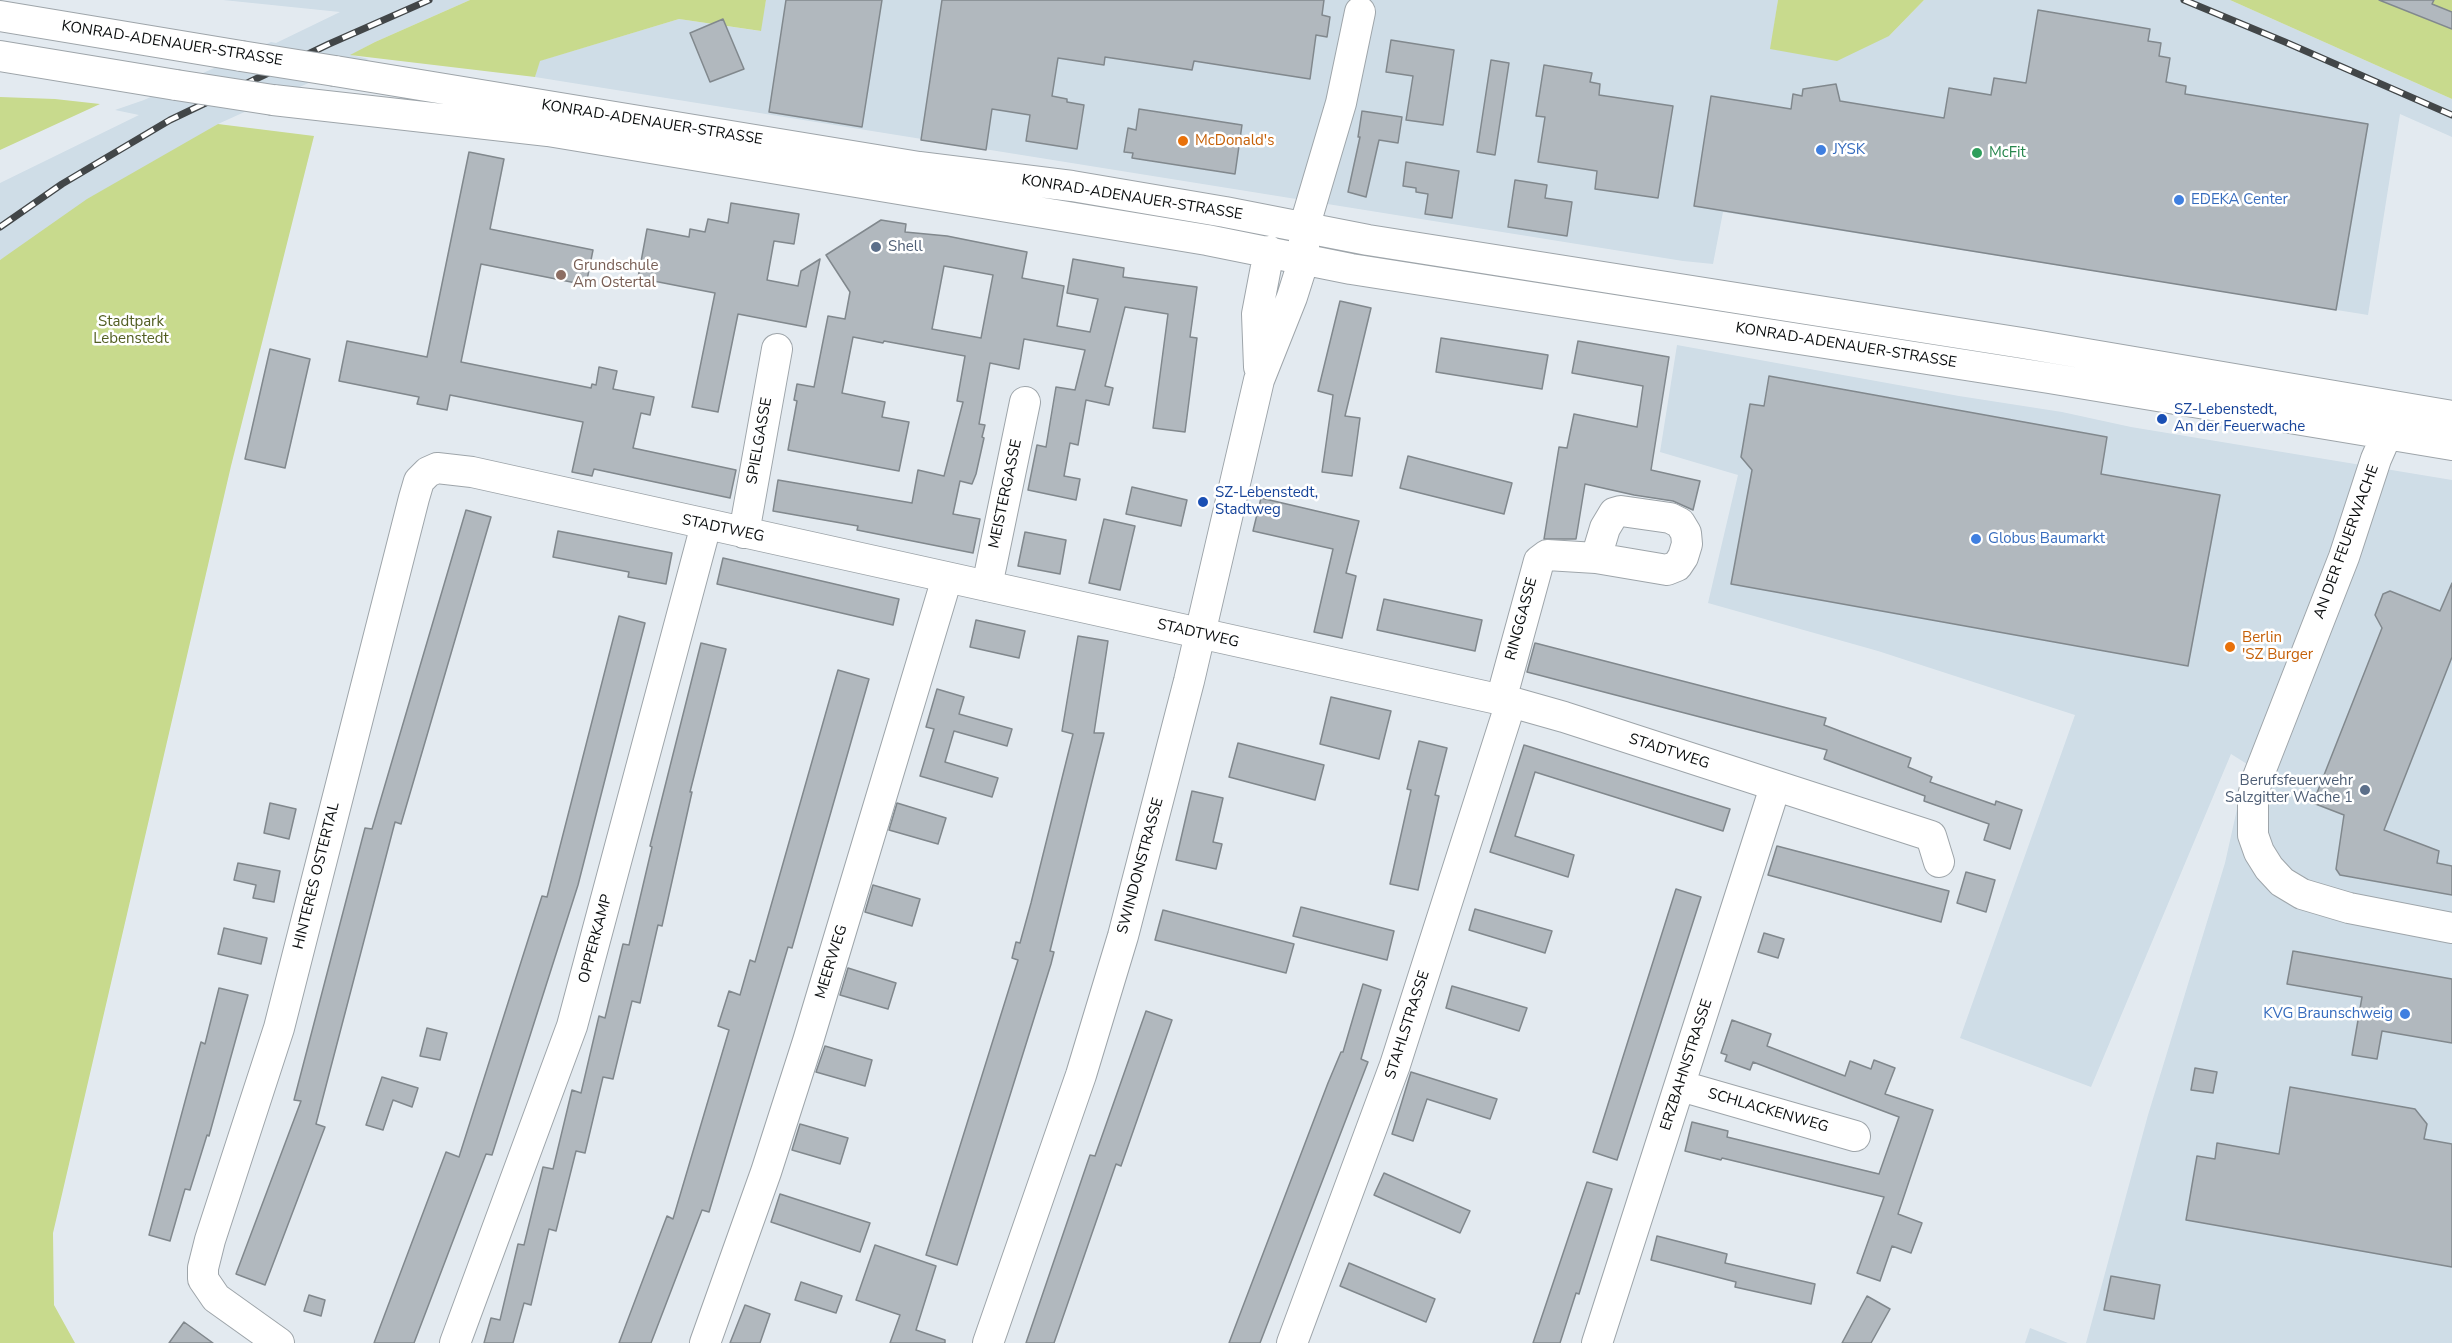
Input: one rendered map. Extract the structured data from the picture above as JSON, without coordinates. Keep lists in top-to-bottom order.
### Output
{
  "streets": {
    "street": [
      "KONRAD-ADENAUER-STRASSE",
      "SPIELGASSE",
      "MEISTERGASSE",
      "STADTWEG",
      "AN DER FEUERWACHE",
      "RINGGASSE",
      "SWINDONSTRASSE",
      "HINTERES OSTERTAL",
      "OPPERKAMP",
      "MEERWEG",
      "STAHLSTRASSE",
      "ERZBAHNSTRASSE",
      "SCHLACKENWEG"
    ]
  },
  "crossings": [
    ["KONRAD-ADENAUER-STRASSE", "AN DER FEUERWACHE"],
    ["KONRAD-ADENAUER-STRASSE", "SWINDONSTRASSE"],
    ["SPIELGASSE", "STADTWEG"],
    ["MEISTERGASSE", "STADTWEG"],
    ["STADTWEG", "RINGGASSE"],
    ["STADTWEG", "SWINDONSTRASSE"],
    ["STADTWEG", "HINTERES OSTERTAL"],
    ["STADTWEG", "OPPERKAMP"],
    ["STADTWEG", "MEERWEG"],
    ["STADTWEG", "STAHLSTRASSE"],
    ["STADTWEG", "ERZBAHNSTRASSE"],
    ["RINGGASSE", "STAHLSTRASSE"],
    ["ERZBAHNSTRASSE", "SCHLACKENWEG"]
  ],
  "parks": ["Stadtpark Lebenstedt"],
  "places": [
    "McDonald's",
    "JYSK",
    "McFit",
    "EDEKA Center",
    "Shell",
    "Grundschule Am Ostertal",
    "SZ-Lebenstedt, An der Feuerwache",
    "SZ-Lebenstedt, Stadtweg",
    "Globus Baumarkt",
    "Berlin 'SZ Burger",
    "Berufsfeuerwehr Salzgitter Wache 1",
    "KVG Braunschweig"
  ]
}
